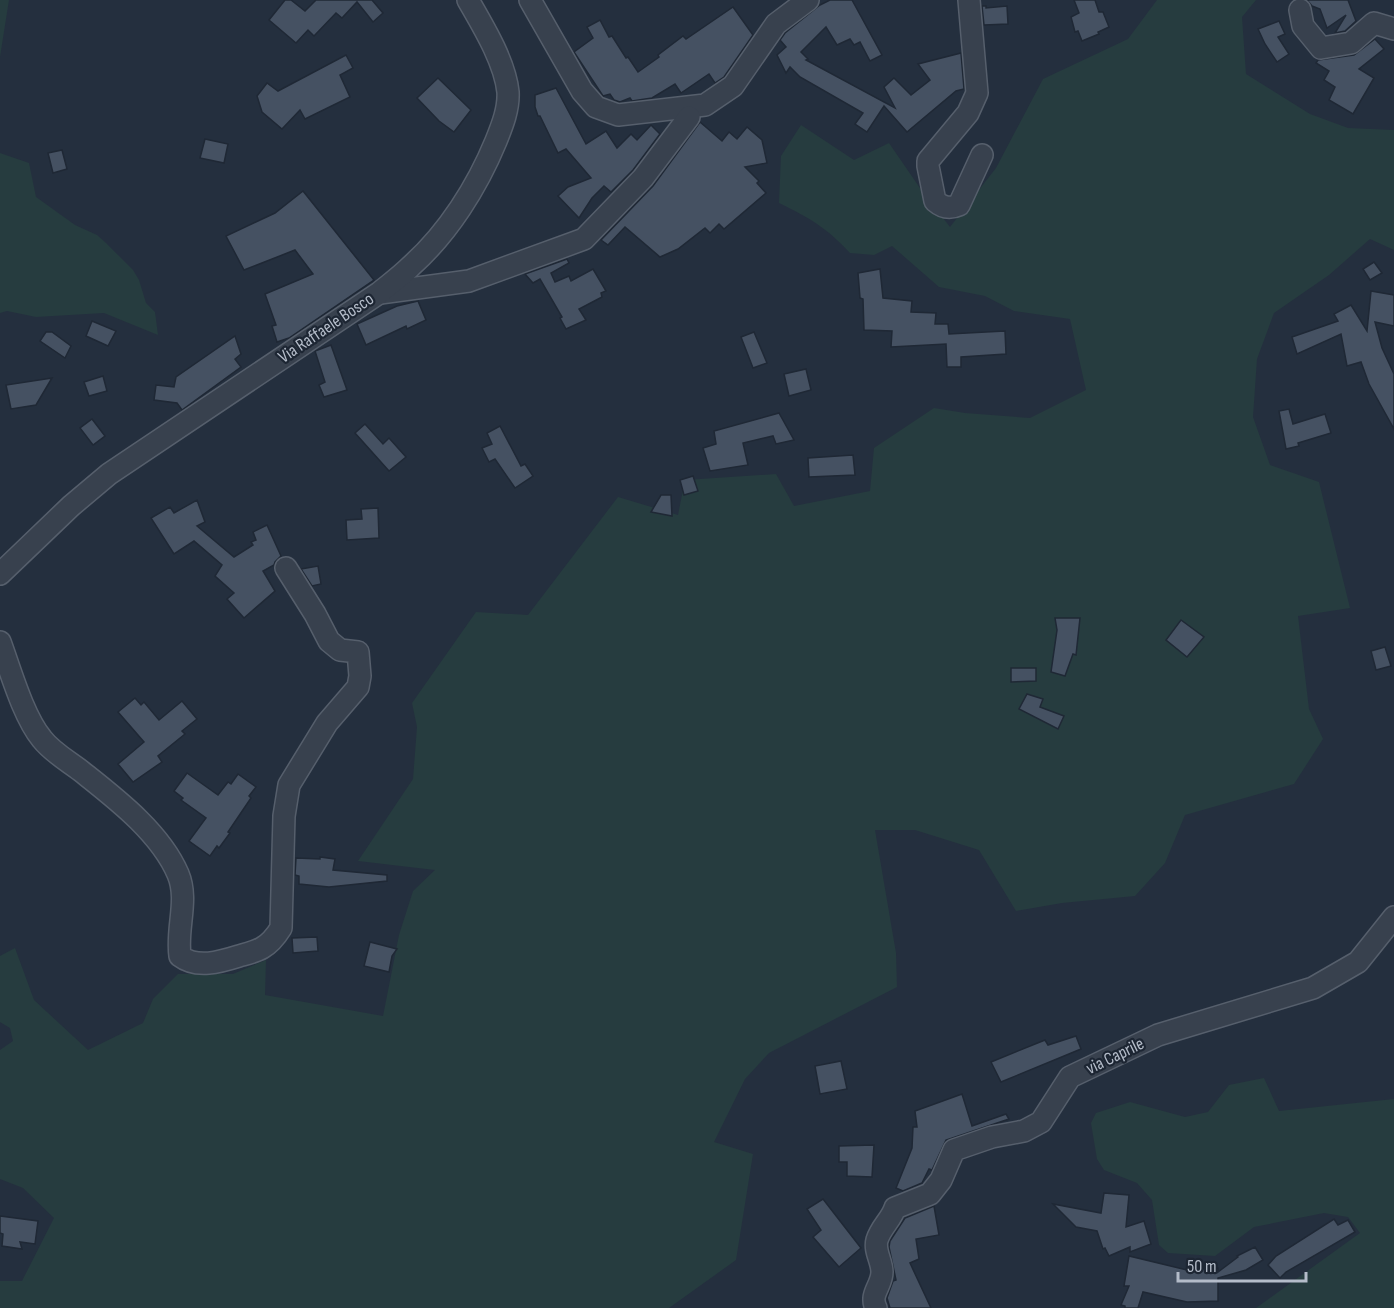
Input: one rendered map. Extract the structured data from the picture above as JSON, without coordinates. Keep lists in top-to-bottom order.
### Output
{
  "streets": {
    "street": ["Via Raffaele Bosco", "via Caprile"]
  },
  "scale_bar": "50 m"
}
